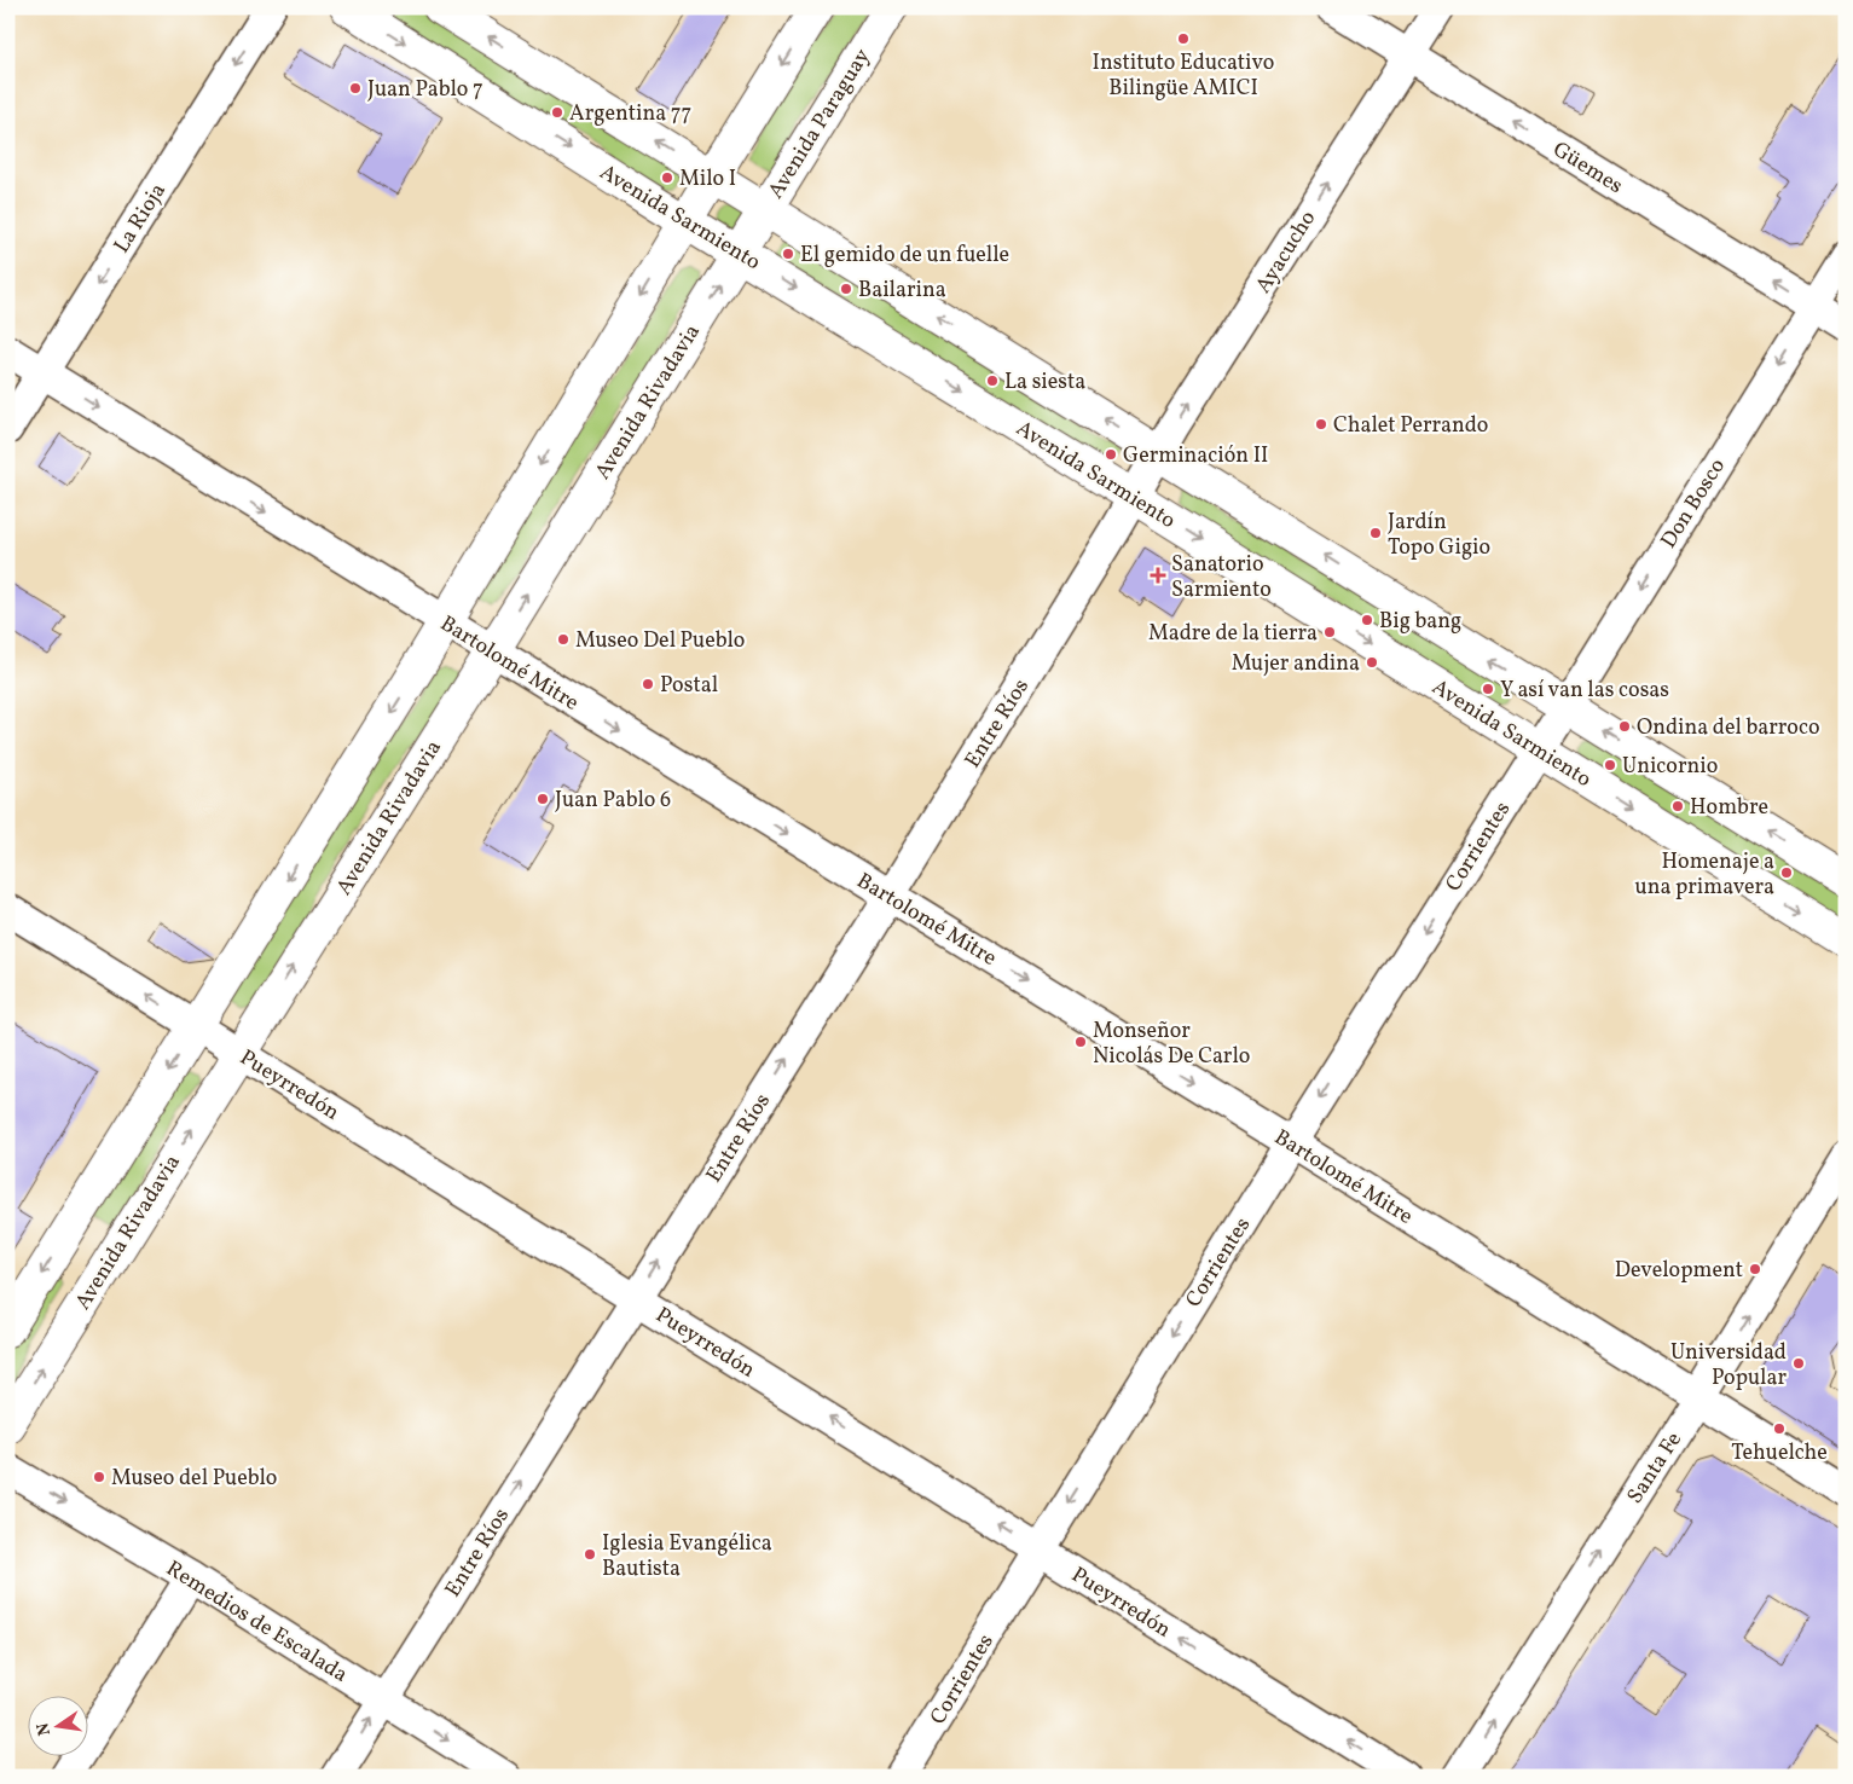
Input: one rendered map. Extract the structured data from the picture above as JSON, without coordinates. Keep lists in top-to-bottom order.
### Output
{
  "streets": {
    "main road": ["Avenida Paraguay", "Avenida Sarmiento", "Avenida Rivadavia"],
    "street": [
      "Güemes",
      "La Rioja",
      "Ayacucho",
      "Don Bosco",
      "Bartolomé Mitre",
      "Entre Ríos",
      "Corrientes",
      "Pueyrredón",
      "Santa Fe",
      "Remedios de Escalada"
    ]
  },
  "crossings": [
    ["Avenida Paraguay", "Avenida Rivadavia"],
    ["Güemes", "Ayacucho"],
    ["Güemes", "Don Bosco"],
    ["Avenida Sarmiento", "Ayacucho"],
    ["Avenida Sarmiento", "Avenida Rivadavia"],
    ["Avenida Sarmiento", "Don Bosco"],
    ["Avenida Sarmiento", "Entre Ríos"],
    ["Avenida Sarmiento", "Corrientes"],
    ["La Rioja", "Bartolomé Mitre"],
    ["Ayacucho", "Entre Ríos"],
    ["Avenida Rivadavia", "Bartolomé Mitre"],
    ["Avenida Rivadavia", "Pueyrredón"],
    ["Don Bosco", "Corrientes"],
    ["Bartolomé Mitre", "Entre Ríos"],
    ["Bartolomé Mitre", "Corrientes"],
    ["Bartolomé Mitre", "Santa Fe"],
    ["Entre Ríos", "Pueyrredón"],
    ["Entre Ríos", "Remedios de Escalada"],
    ["Corrientes", "Pueyrredón"]
  ],
  "one_way": [
    "Güemes",
    "La Rioja",
    "Ayacucho",
    "Don Bosco",
    "Bartolomé Mitre",
    "Entre Ríos",
    "Corrientes",
    "Pueyrredón",
    "Santa Fe",
    "Remedios de Escalada"
  ],
  "places": {
    "other": [
      "Instituto Educativo Bilingüe AMICI",
      "Juan Pablo 7",
      "Argentina 77",
      "Milo I",
      "El gemido de un fuelle",
      "Bailarina",
      "La siesta",
      "Chalet Perrando",
      "Germinación II",
      "Jardín Topo Gigio",
      "Big bang",
      "Madre de la tierra",
      "Museo Del Pueblo",
      "Mujer andina",
      "Postal",
      "Y así van las cosas",
      "Ondina del barroco",
      "Unicornio",
      "Juan Pablo 6",
      "Hombre",
      "Homenaje a una primavera",
      "Monseñor Nicolás De Carlo",
      "Development",
      "Universidad Popular",
      "Tehuelche",
      "Museo del Pueblo",
      "Iglesia Evangélica Bautista"
    ],
    "health": ["Sanatorio Sarmiento"]
  },
  "north": "left"
}
